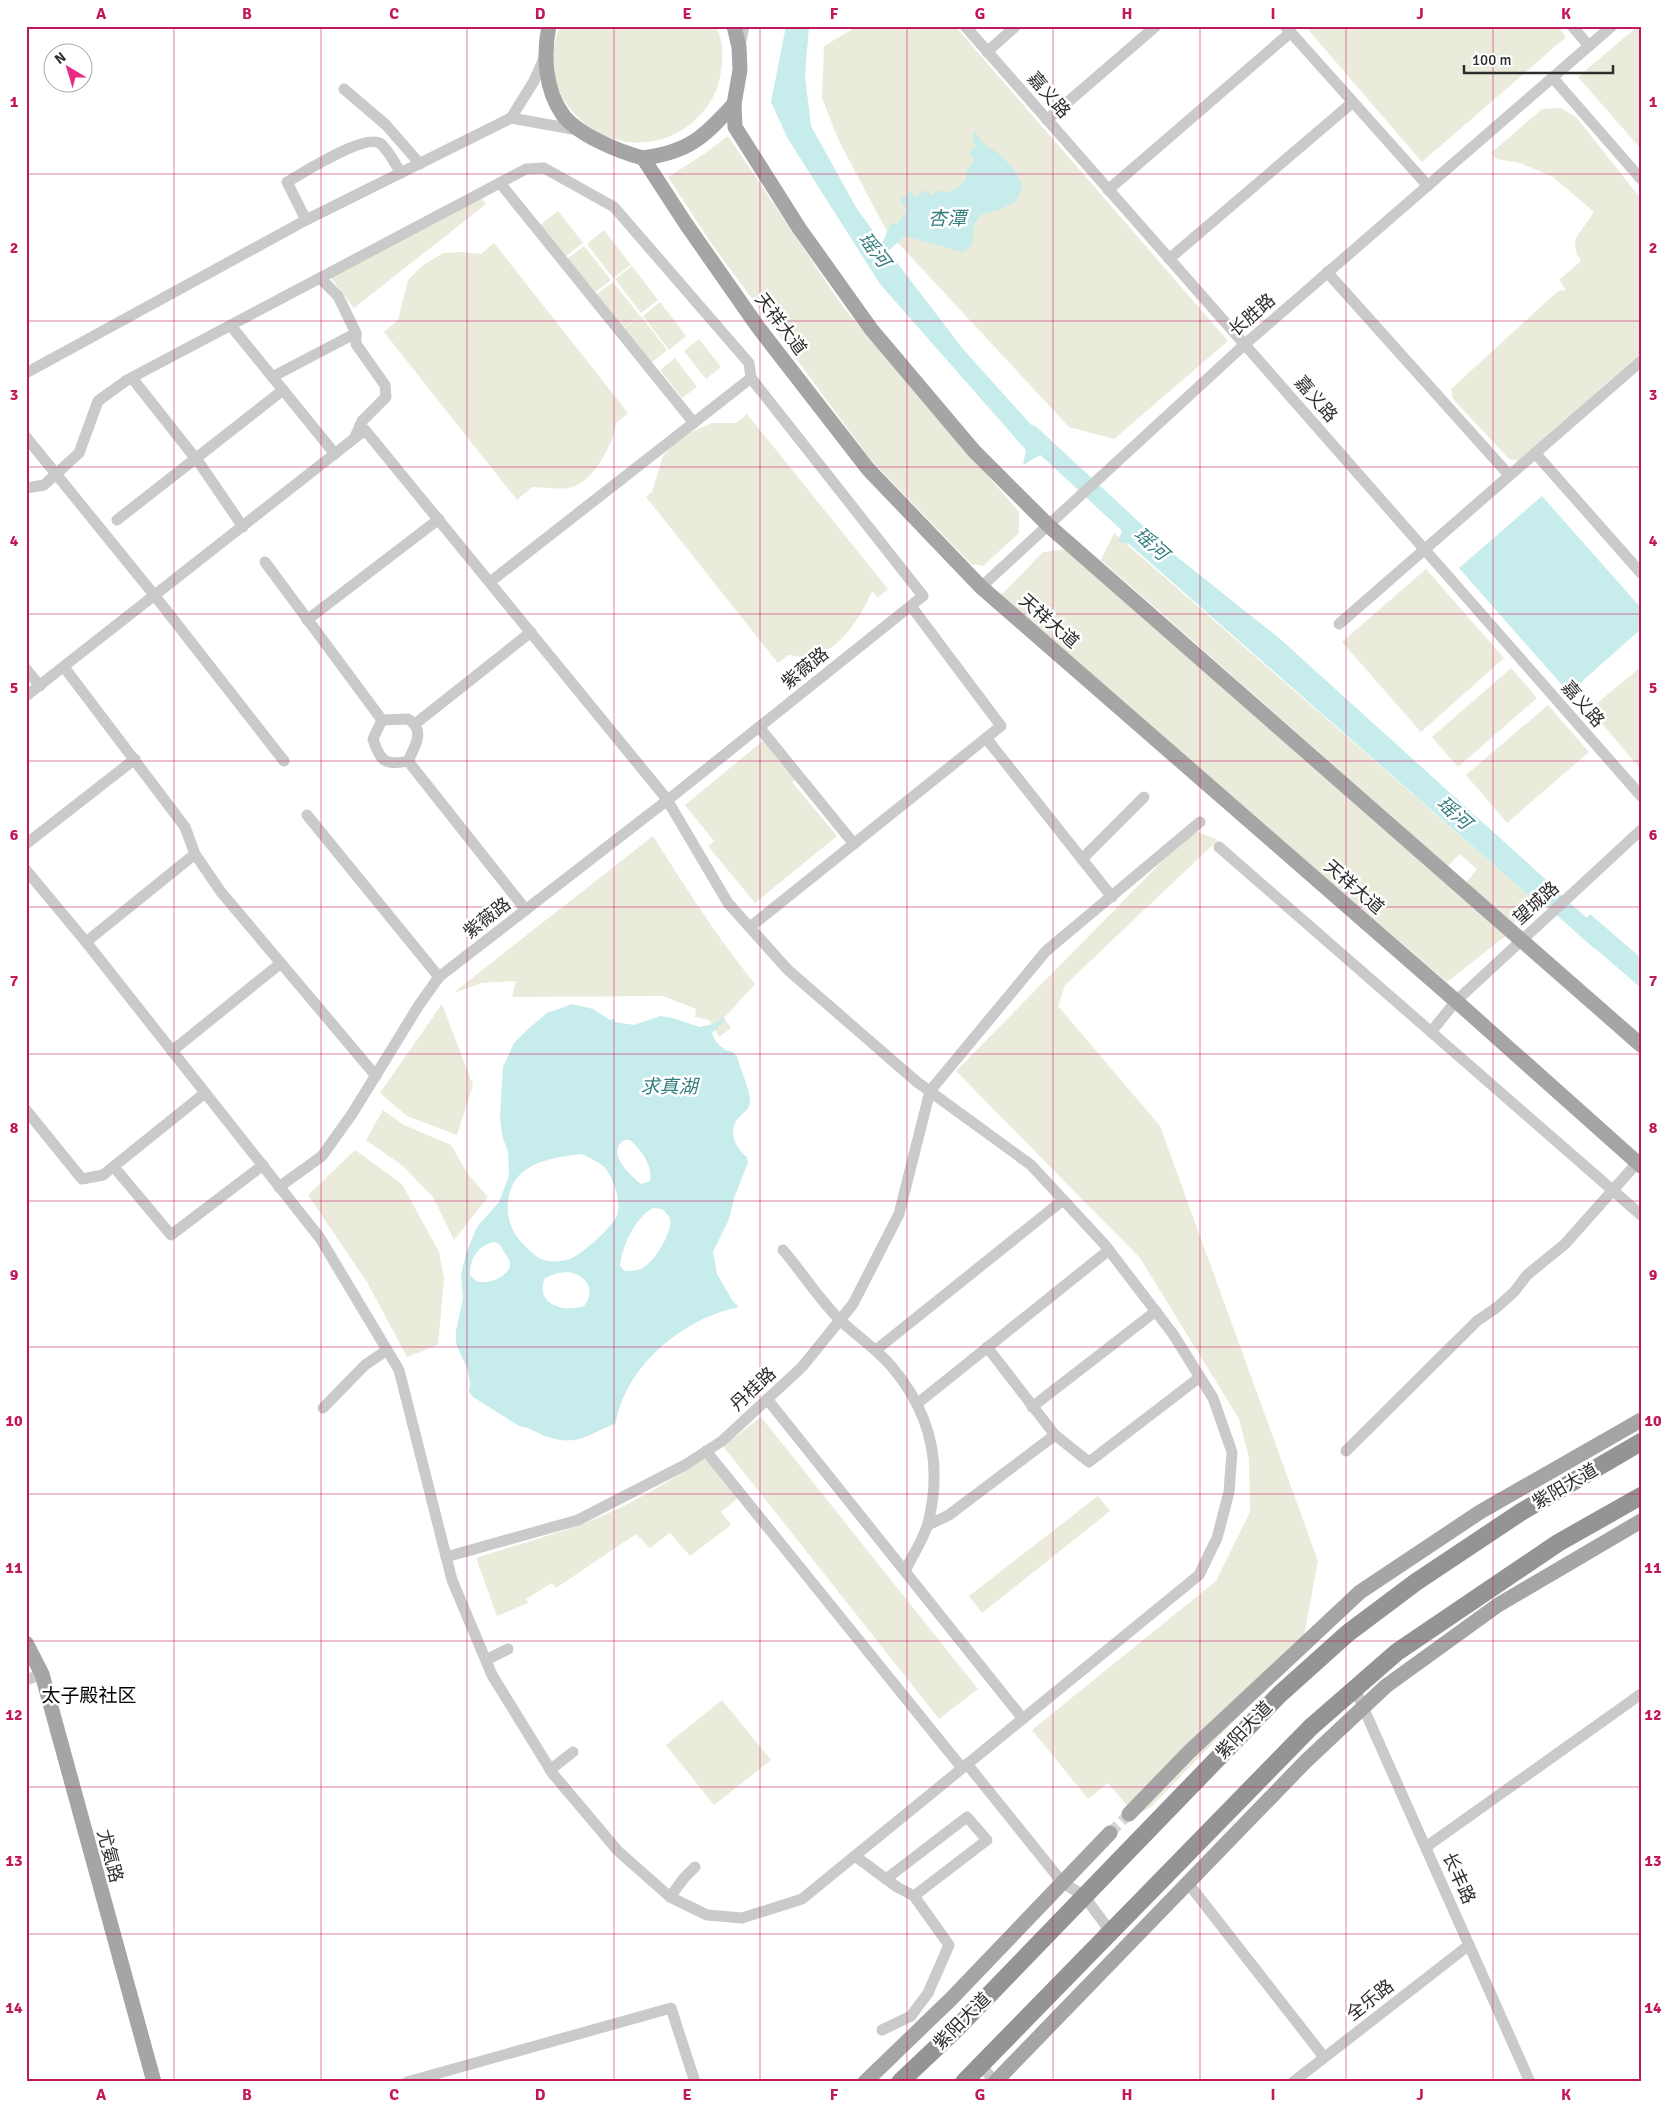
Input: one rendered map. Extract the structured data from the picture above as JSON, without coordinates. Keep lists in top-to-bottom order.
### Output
{
  "streets": {
    "highway": ["紫阳大道"],
    "main road": ["天祥大道", "尤氨路"],
    "street": [
      "嘉义路",
      "长胜路",
      "紫薇路",
      "望城路",
      "丹桂路",
      "长丰路",
      "全乐路"
    ]
  },
  "crossings": [
    ["嘉义路", "长胜路"],
    ["长胜路", "天祥大道"],
    ["天祥大道", "望城路"],
    ["长丰路", "全乐路"]
  ],
  "districts": ["太子殿社区"],
  "water": ["杏潭", "瑶河", "求真湖"],
  "scale_bar": "100 m",
  "north": "top left",
  "grid": {
    "columns": [
      "A",
      "B",
      "C",
      "D",
      "E",
      "F",
      "G",
      "H",
      "I",
      "J",
      "K"
    ],
    "rows": [
      "1",
      "2",
      "3",
      "4",
      "5",
      "6",
      "7",
      "8",
      "9",
      "10",
      "11",
      "12",
      "13",
      "14"
    ]
  }
}
